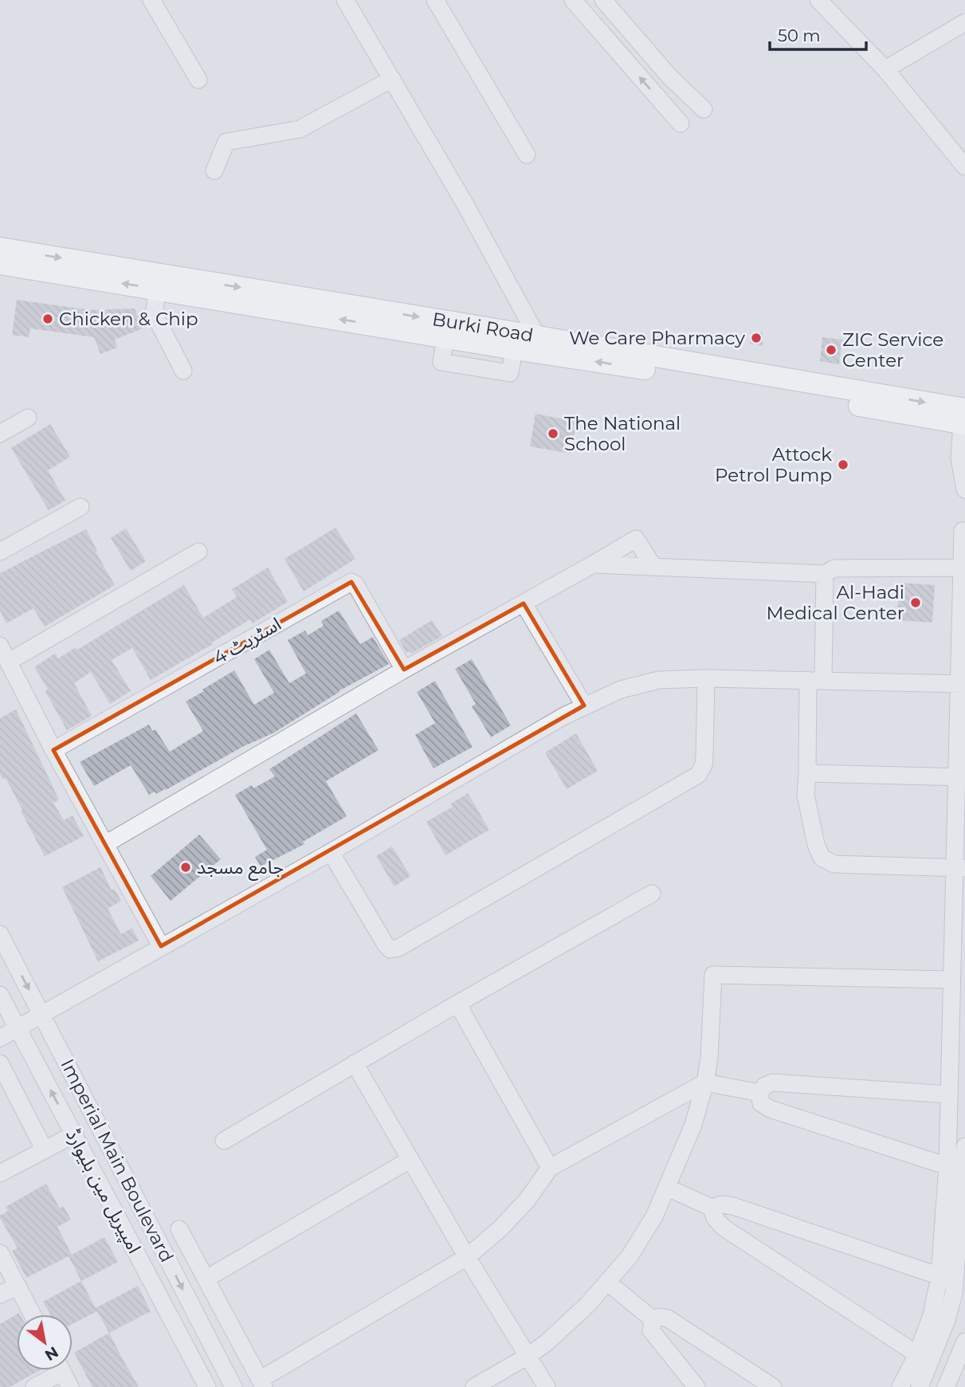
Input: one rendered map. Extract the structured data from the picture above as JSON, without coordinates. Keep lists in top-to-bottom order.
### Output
{
  "streets": {
    "main road": ["Burki Road"],
    "street": ["اسٹریٹ 4", "Imperial Main Boulevard", "امپیریل مین بلیوارڈ"]
  },
  "places": [
    "Chicken & Chip",
    "We Care Pharmacy",
    "ZIC Service Center",
    "The National School",
    "Attock Petrol Pump",
    "Al-Hadi Medical Center",
    "جامع مسجد"
  ],
  "scale_bar": "50 m",
  "north": "bottom right"
}
